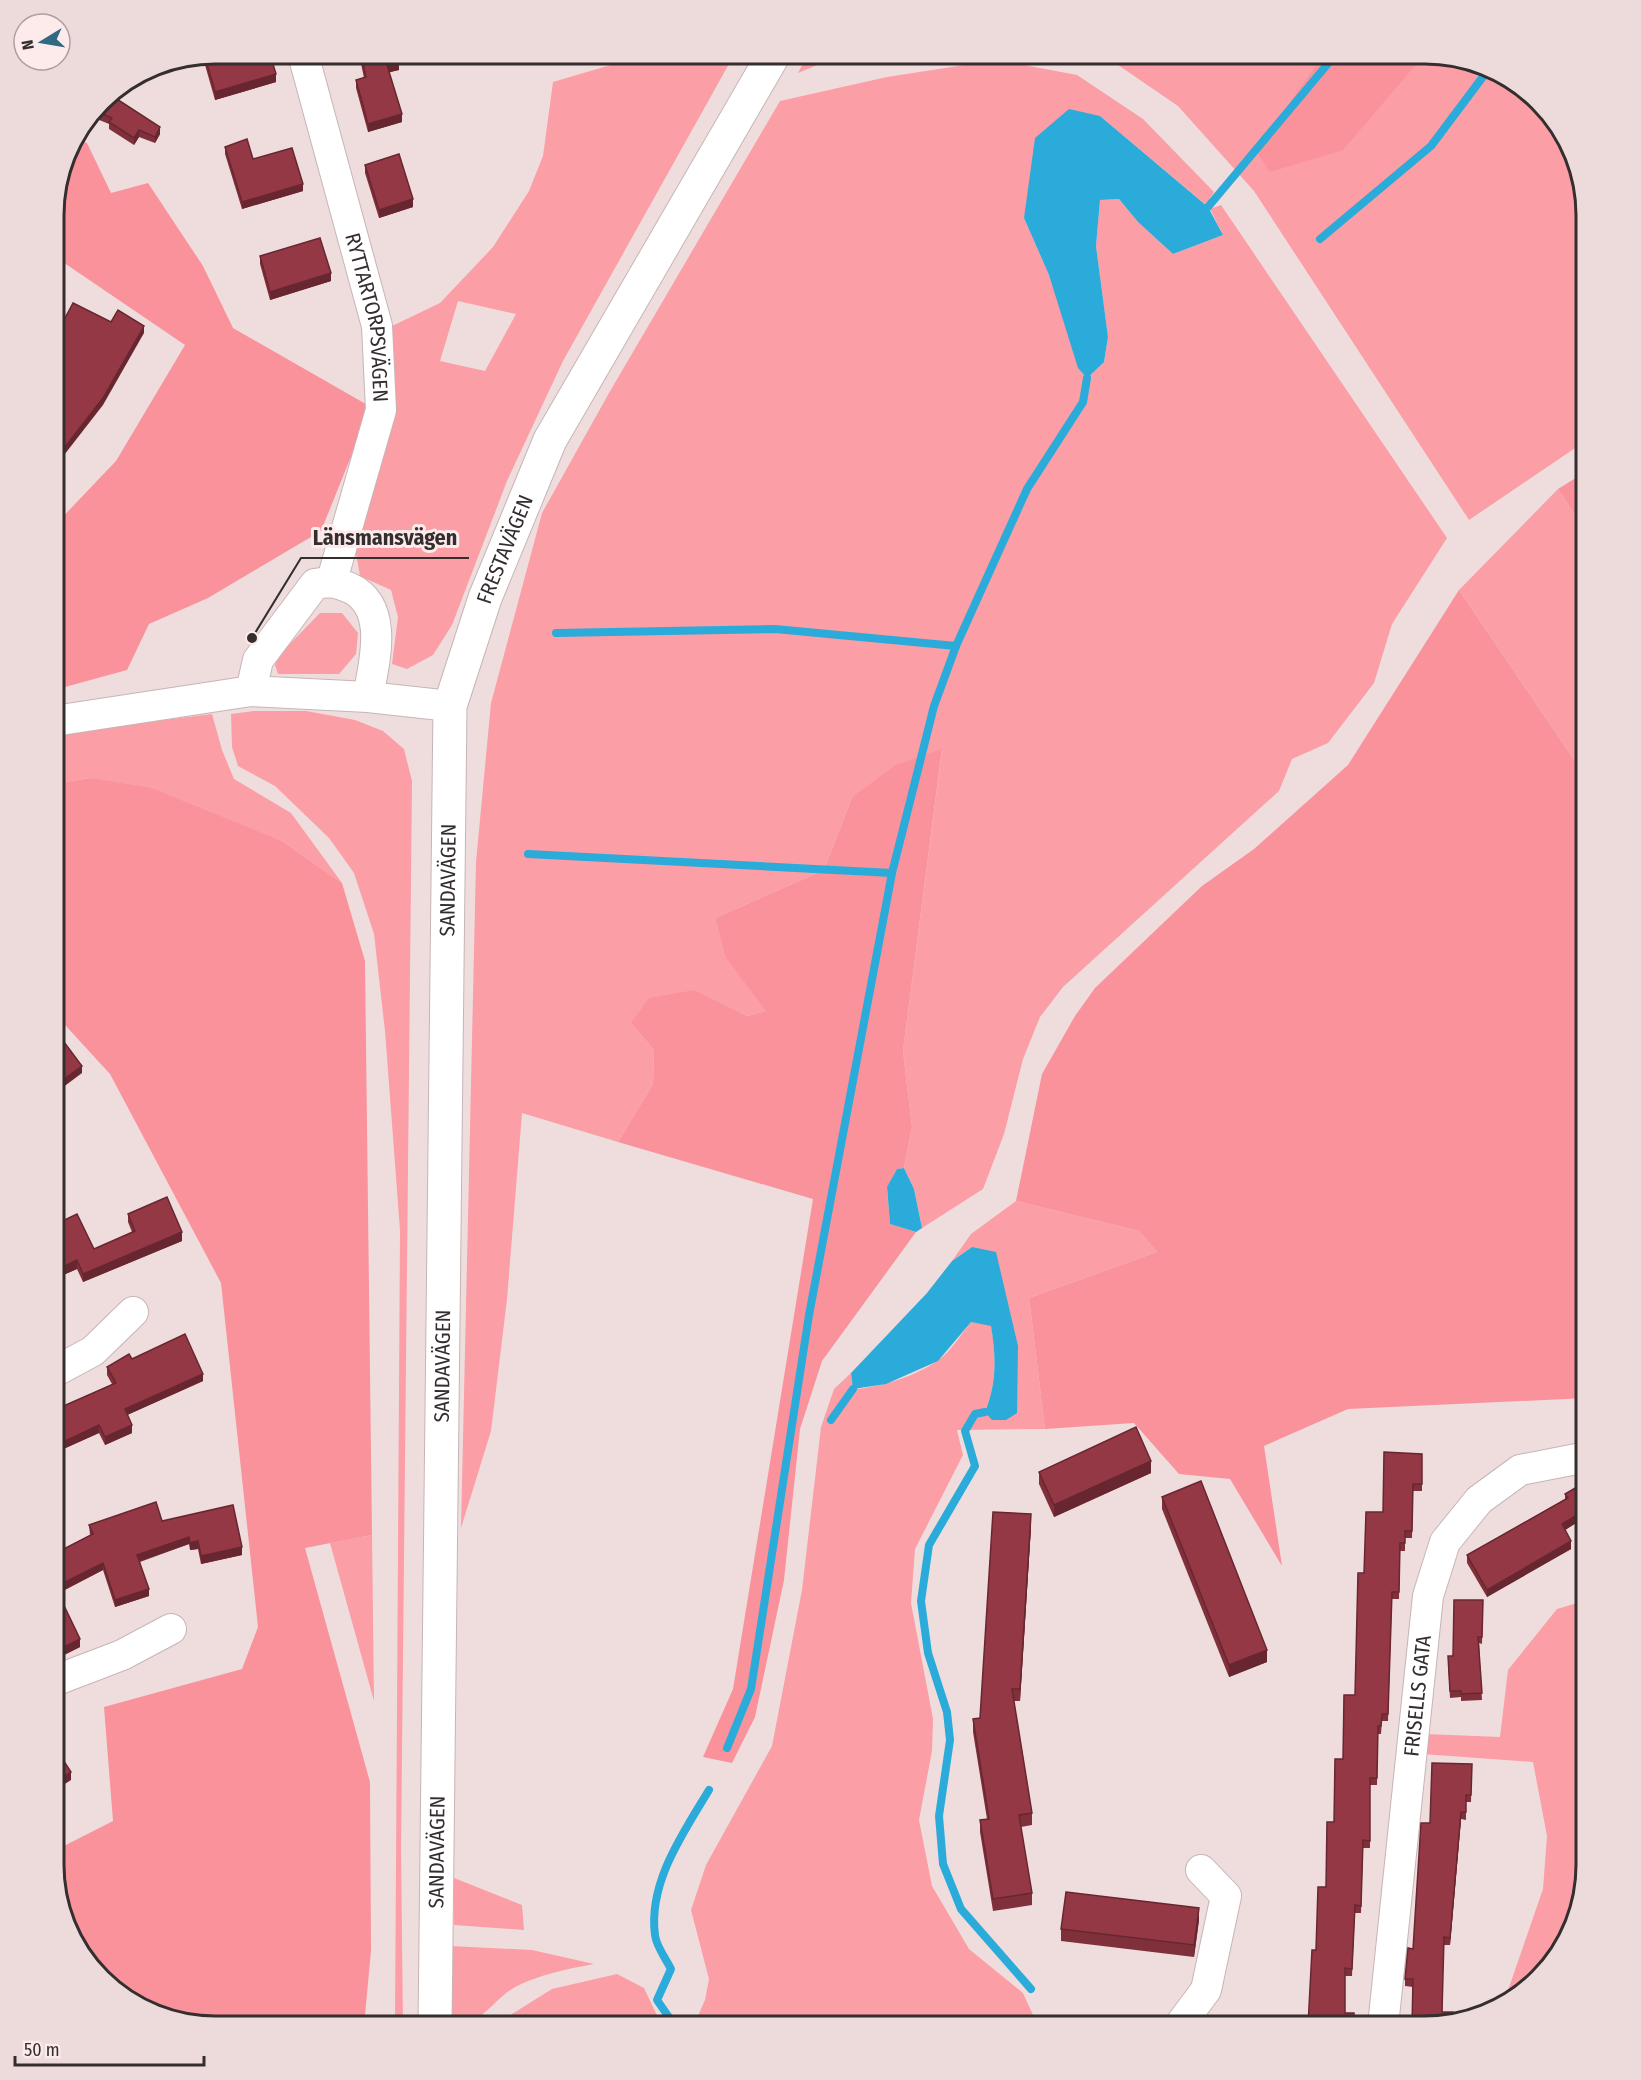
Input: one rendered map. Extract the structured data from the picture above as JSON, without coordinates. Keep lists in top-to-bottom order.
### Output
{
  "streets": {
    "street": [
      "RYTTARTORPSVÄGEN",
      "FRESTAVÄGEN",
      "SANDAVÄGEN",
      "FRISELLS GATA"
    ]
  },
  "crossings": [
    ["FRESTAVÄGEN", "SANDAVÄGEN"]
  ],
  "places": ["Länsmansvägen"],
  "scale_bar": "50 m",
  "north": "left"
}
